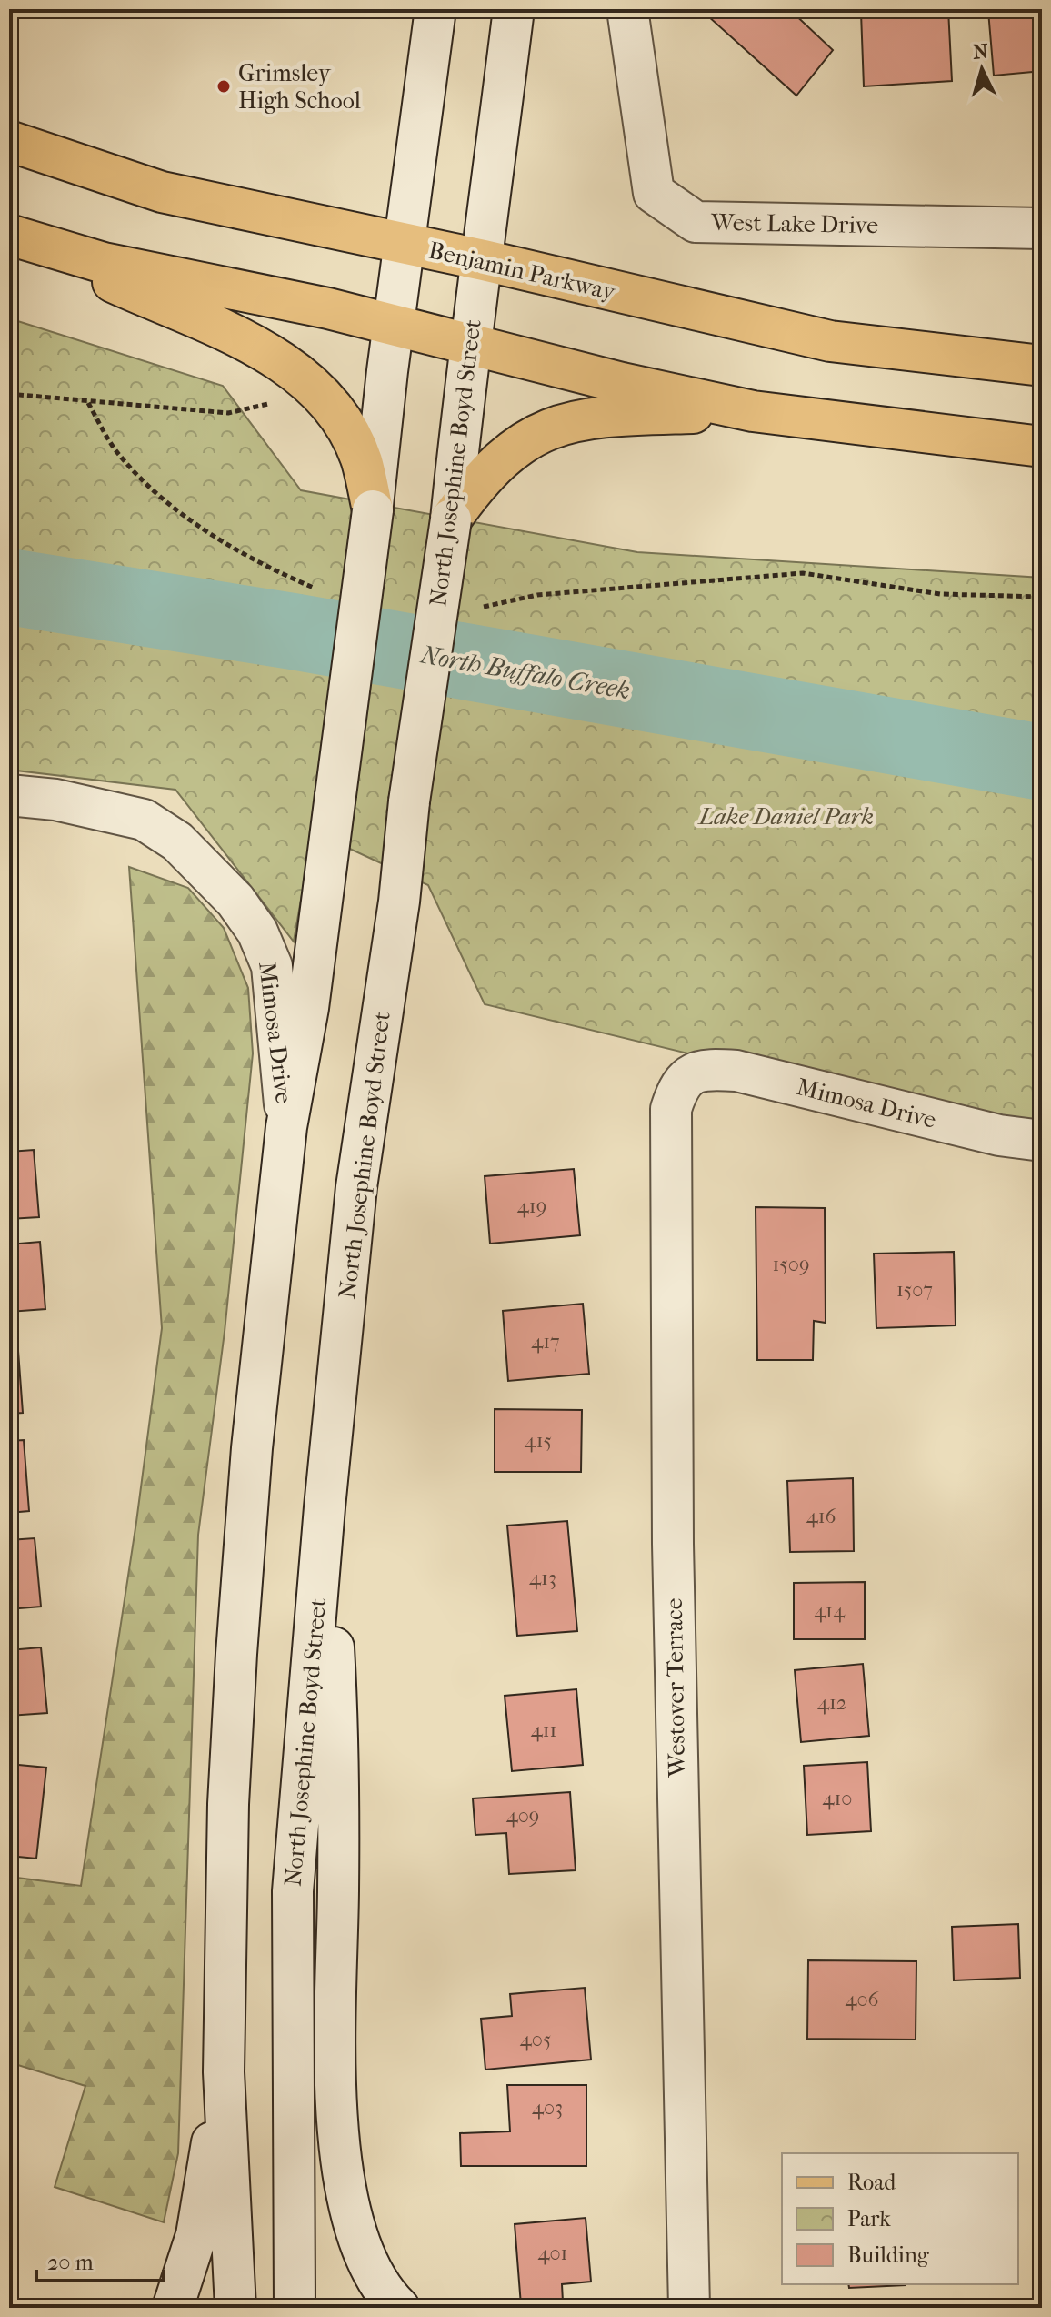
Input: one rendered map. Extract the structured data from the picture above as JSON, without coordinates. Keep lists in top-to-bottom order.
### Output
{
  "streets": {
    "main road": [
      "West Lake Drive",
      "Benjamin Parkway",
      "North Josephine Boyd Street",
      "Mimosa Drive",
      "Westover Terrace"
    ]
  },
  "crossings": [
    ["Benjamin Parkway", "North Josephine Boyd Street"],
    ["Mimosa Drive", "Westover Terrace"]
  ],
  "water": ["North Buffalo Creek"],
  "parks": ["Lake Daniel Park"],
  "places": ["Grimsley High School"],
  "house_numbers": [
    "419",
    "1509",
    "1507",
    "417",
    "415",
    "416",
    "413",
    "414",
    "412",
    "411",
    "410",
    "409",
    "406",
    "405",
    "403",
    "401"
  ],
  "legend": ["Road", "Park", "Building"],
  "scale_bar": "20 m",
  "north": "top"
}
